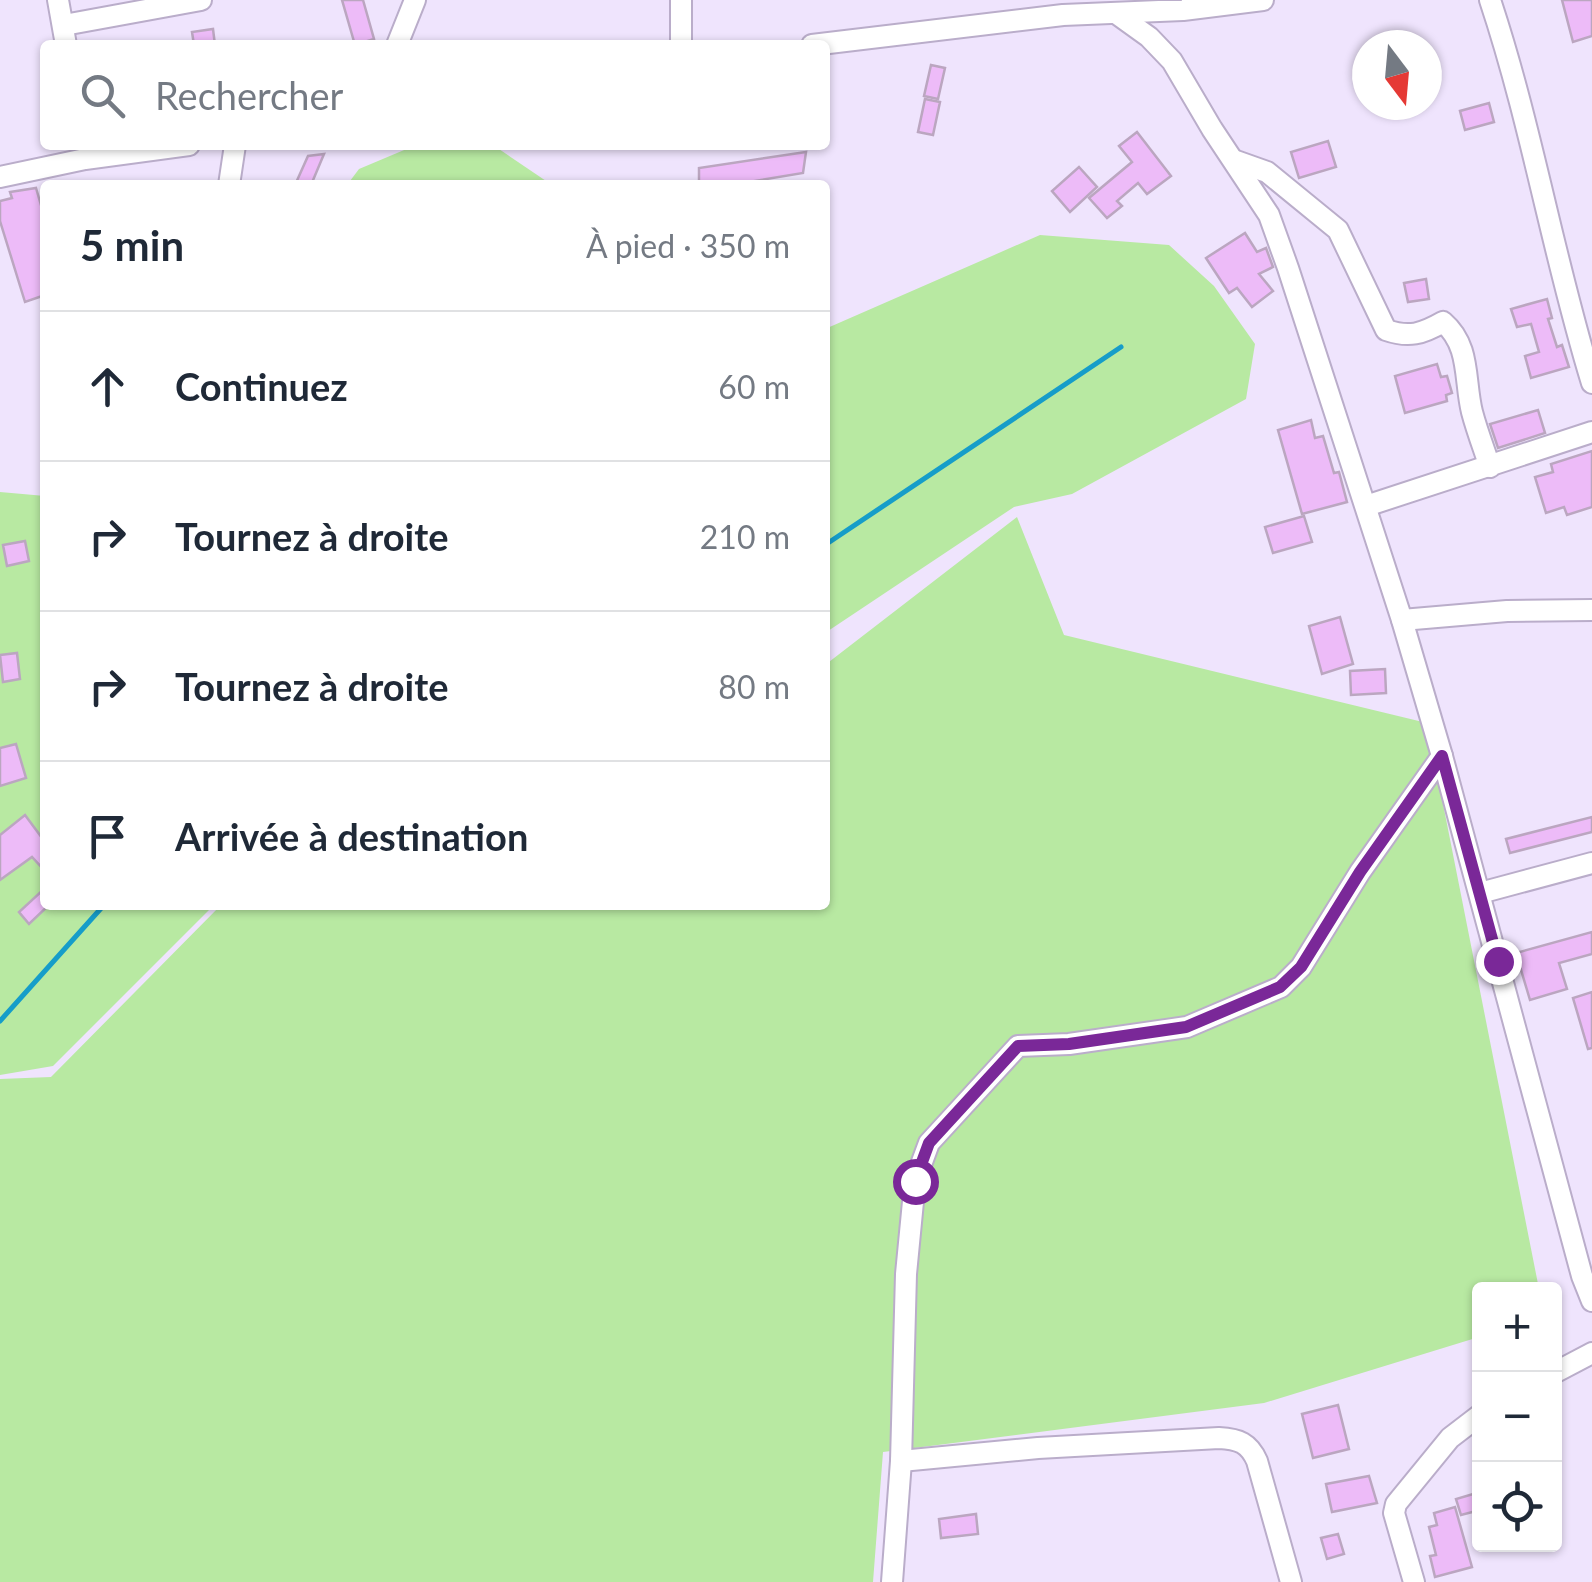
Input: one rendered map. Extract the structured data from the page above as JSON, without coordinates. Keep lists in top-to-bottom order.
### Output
{
  "north": "bottom",
  "page": {
    "search": "Rechercher",
    "heading": ["5 min", "À pied · 350 m"],
    "list": [
      ["Continuez", "60 m"],
      ["Tournez à droite", "210 m"],
      ["Tournez à droite", "80 m"],
      "Arrivée à destination"
    ],
    "map_buttons": ["+", "−"]
  }
}
